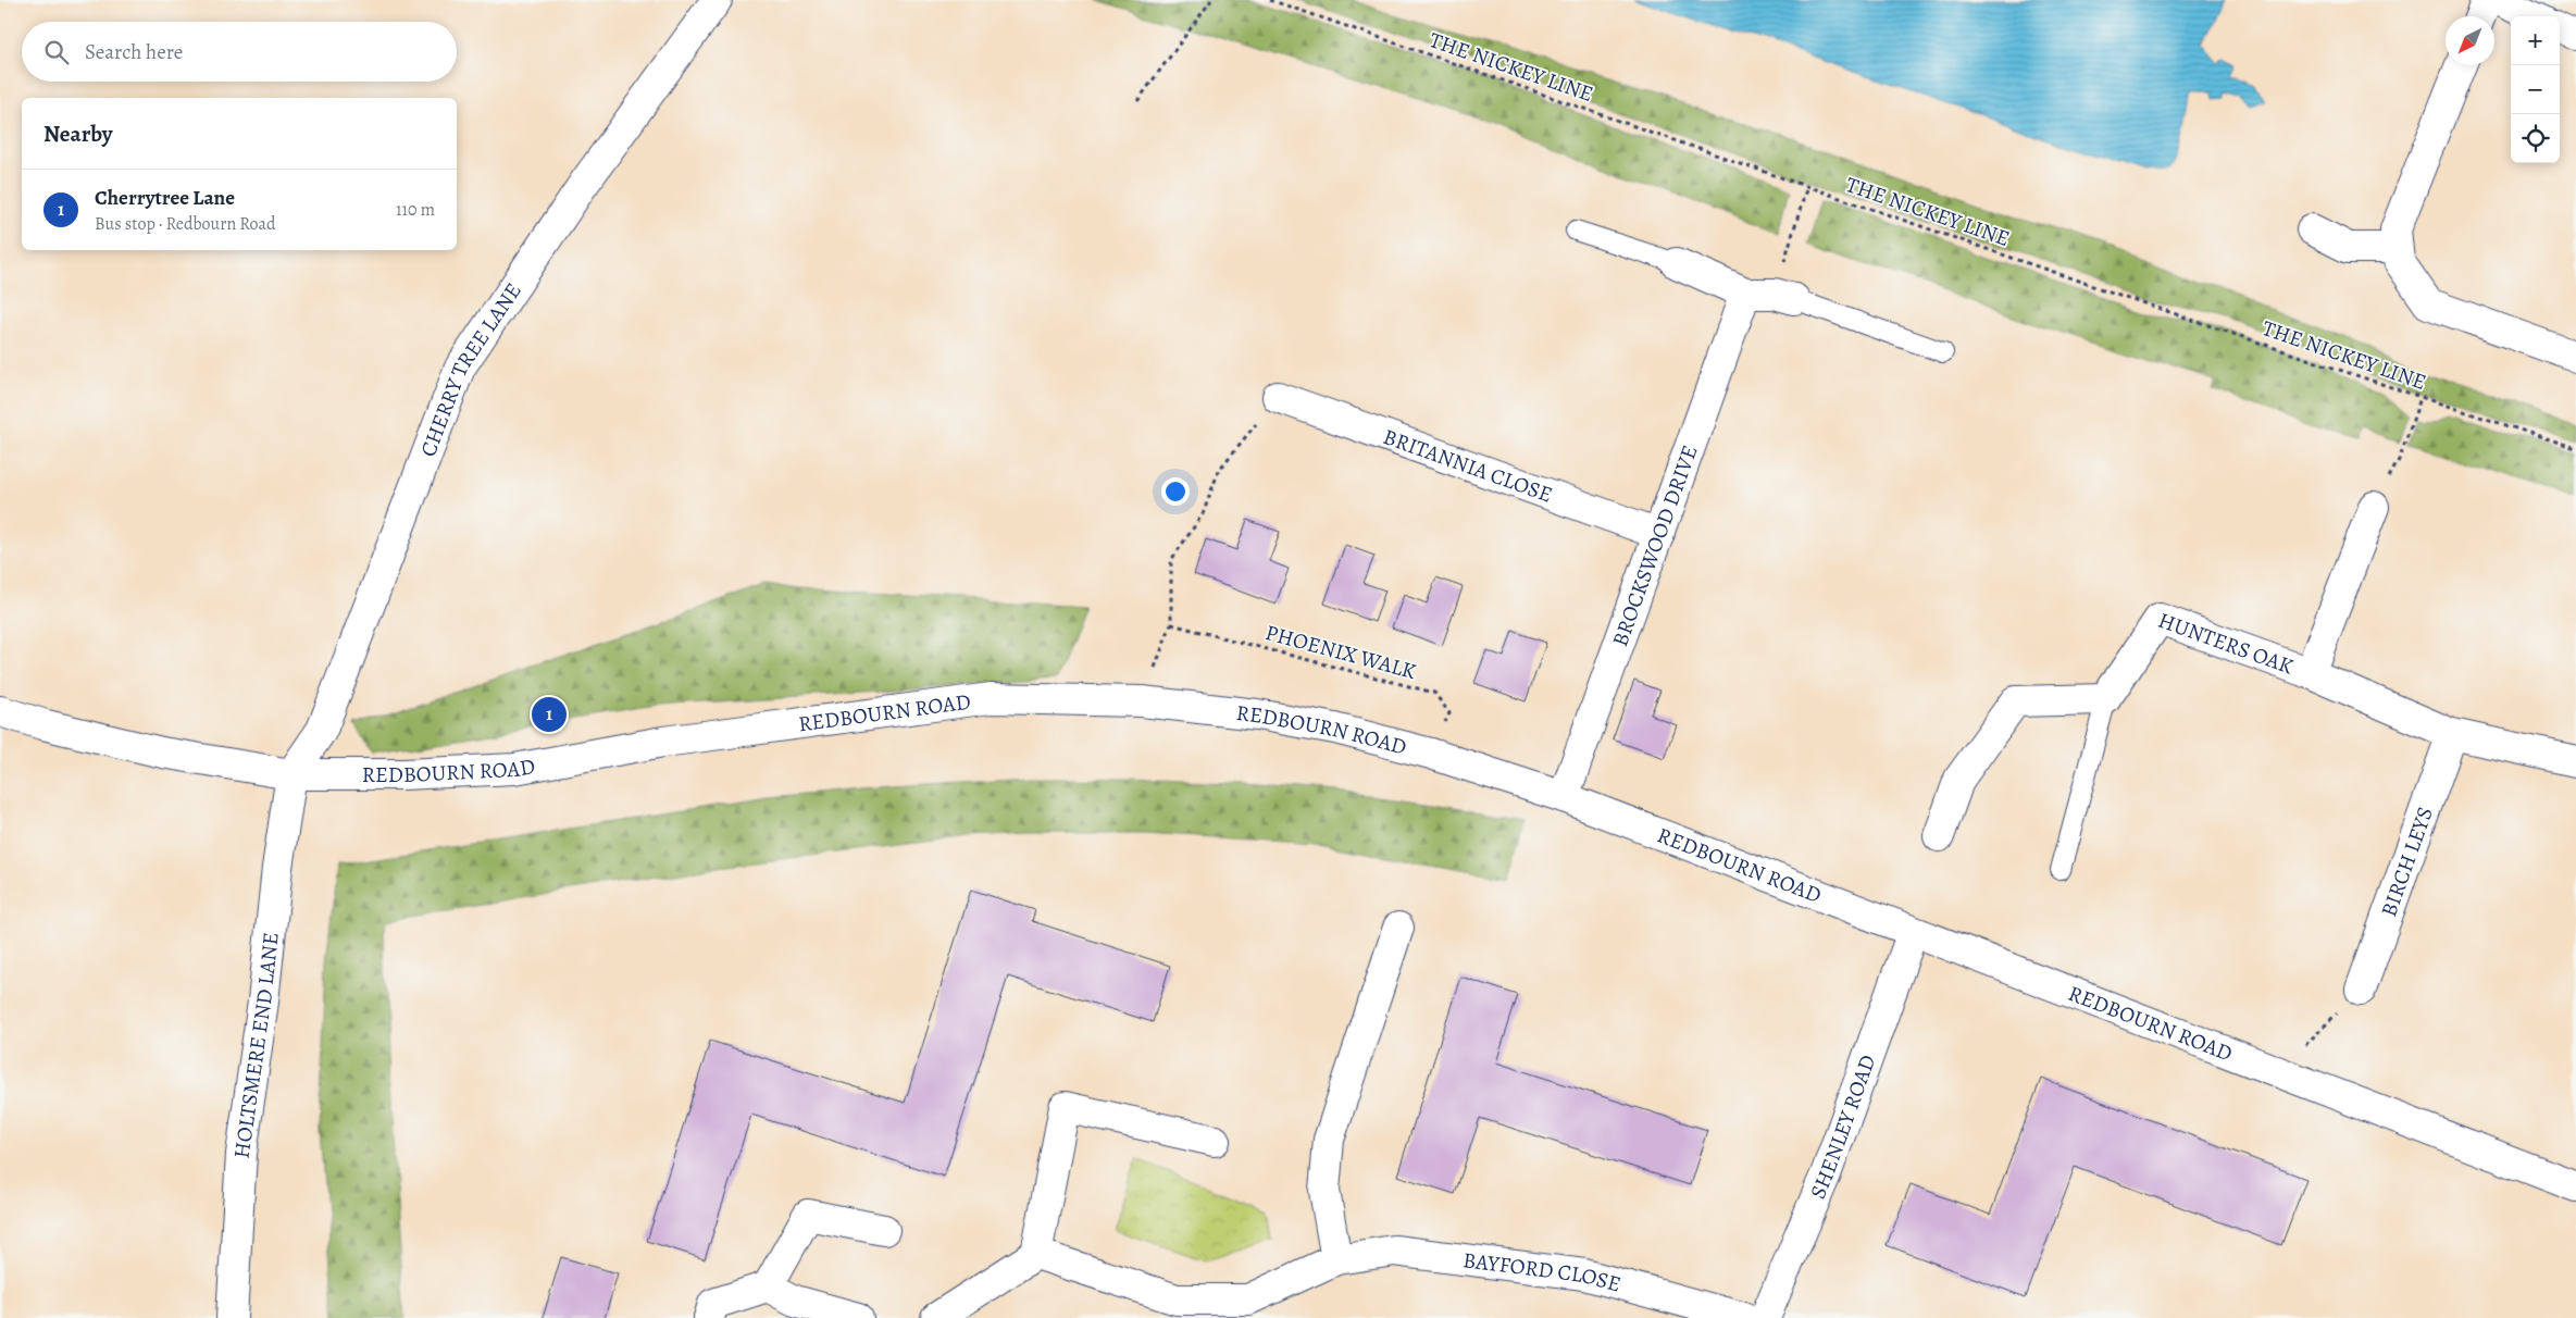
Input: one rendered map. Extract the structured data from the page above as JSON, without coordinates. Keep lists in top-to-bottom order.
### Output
{
  "streets": {
    "street": [
      "CHERRY TREE LANE",
      "BRITANNIA CLOSE",
      "BROCKSWOOD DRIVE",
      "HUNTERS OAK",
      "REDBOURN ROAD",
      "BIRCH LEYS",
      "HOLTSMERE END LANE",
      "SHENLEY ROAD",
      "BAYFORD CLOSE"
    ],
    "path": ["THE NICKEY LINE", "PHOENIX WALK"]
  },
  "crossings": [
    ["CHERRY TREE LANE", "REDBOURN ROAD"],
    ["CHERRY TREE LANE", "HOLTSMERE END LANE"],
    ["BRITANNIA CLOSE", "BROCKSWOOD DRIVE"],
    ["BROCKSWOOD DRIVE", "REDBOURN ROAD"],
    ["HUNTERS OAK", "BIRCH LEYS"],
    ["PHOENIX WALK", "REDBOURN ROAD"],
    ["REDBOURN ROAD", "HOLTSMERE END LANE"],
    ["REDBOURN ROAD", "SHENLEY ROAD"]
  ],
  "north": "bottom left",
  "page": {
    "map_buttons": ["+", "−"],
    "search": "Search here",
    "heading": "Nearby",
    "list": [
      {
        "mark": "1",
        "name": "Cherrytree Lane",
        "note": "Bus stop · Redbourn Road",
        "value": "110 m"
      }
    ],
    "pins": "1"
  }
}
